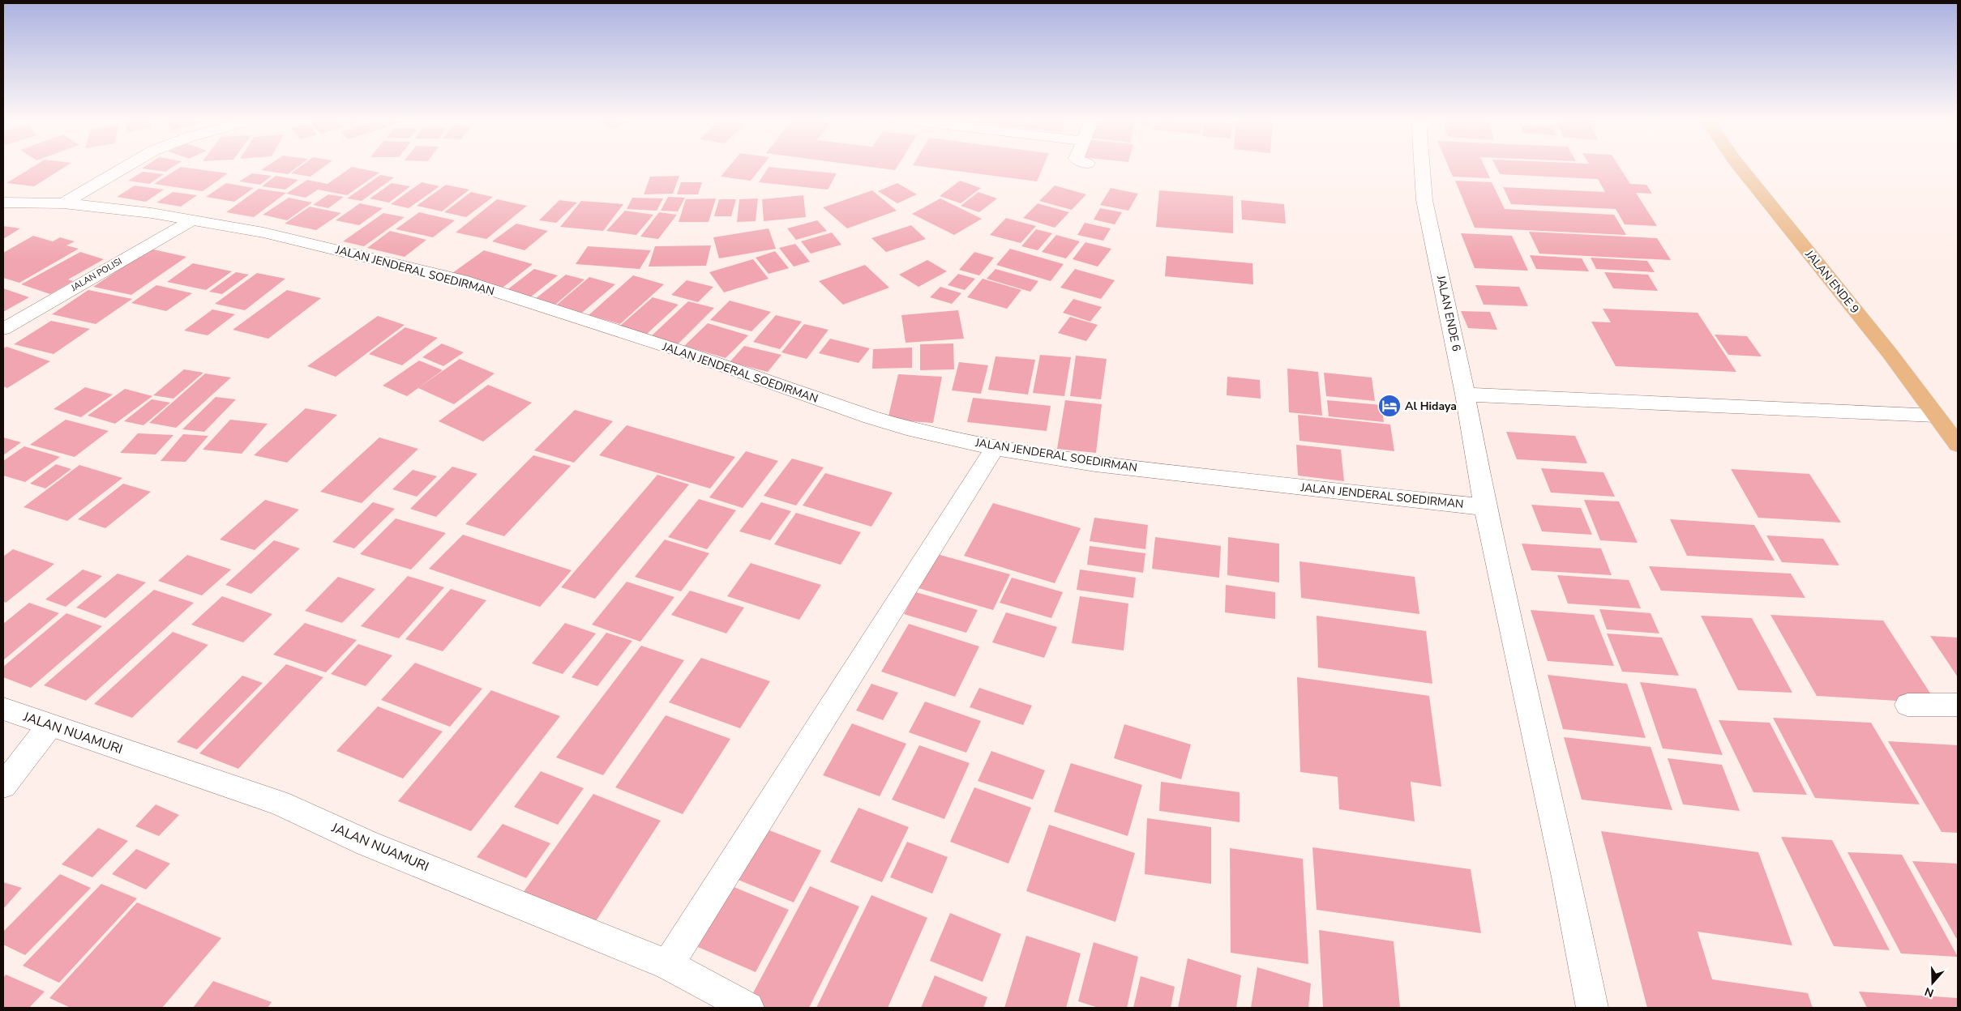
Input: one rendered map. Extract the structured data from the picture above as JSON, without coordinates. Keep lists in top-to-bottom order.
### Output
{
  "streets": {
    "highway": ["JALAN ENDE 9"],
    "street": [
      "JALAN JENDERAL SOEDIRMAN",
      "JALAN POLISI",
      "JALAN ENDE 6",
      "JALAN NUAMURI"
    ]
  },
  "crossings": [
    ["JALAN JENDERAL SOEDIRMAN", "JALAN POLISI"],
    ["JALAN JENDERAL SOEDIRMAN", "JALAN ENDE 6"]
  ],
  "places": {
    "hotel": ["Al Hidaya"]
  },
  "north": "bottom"
}
